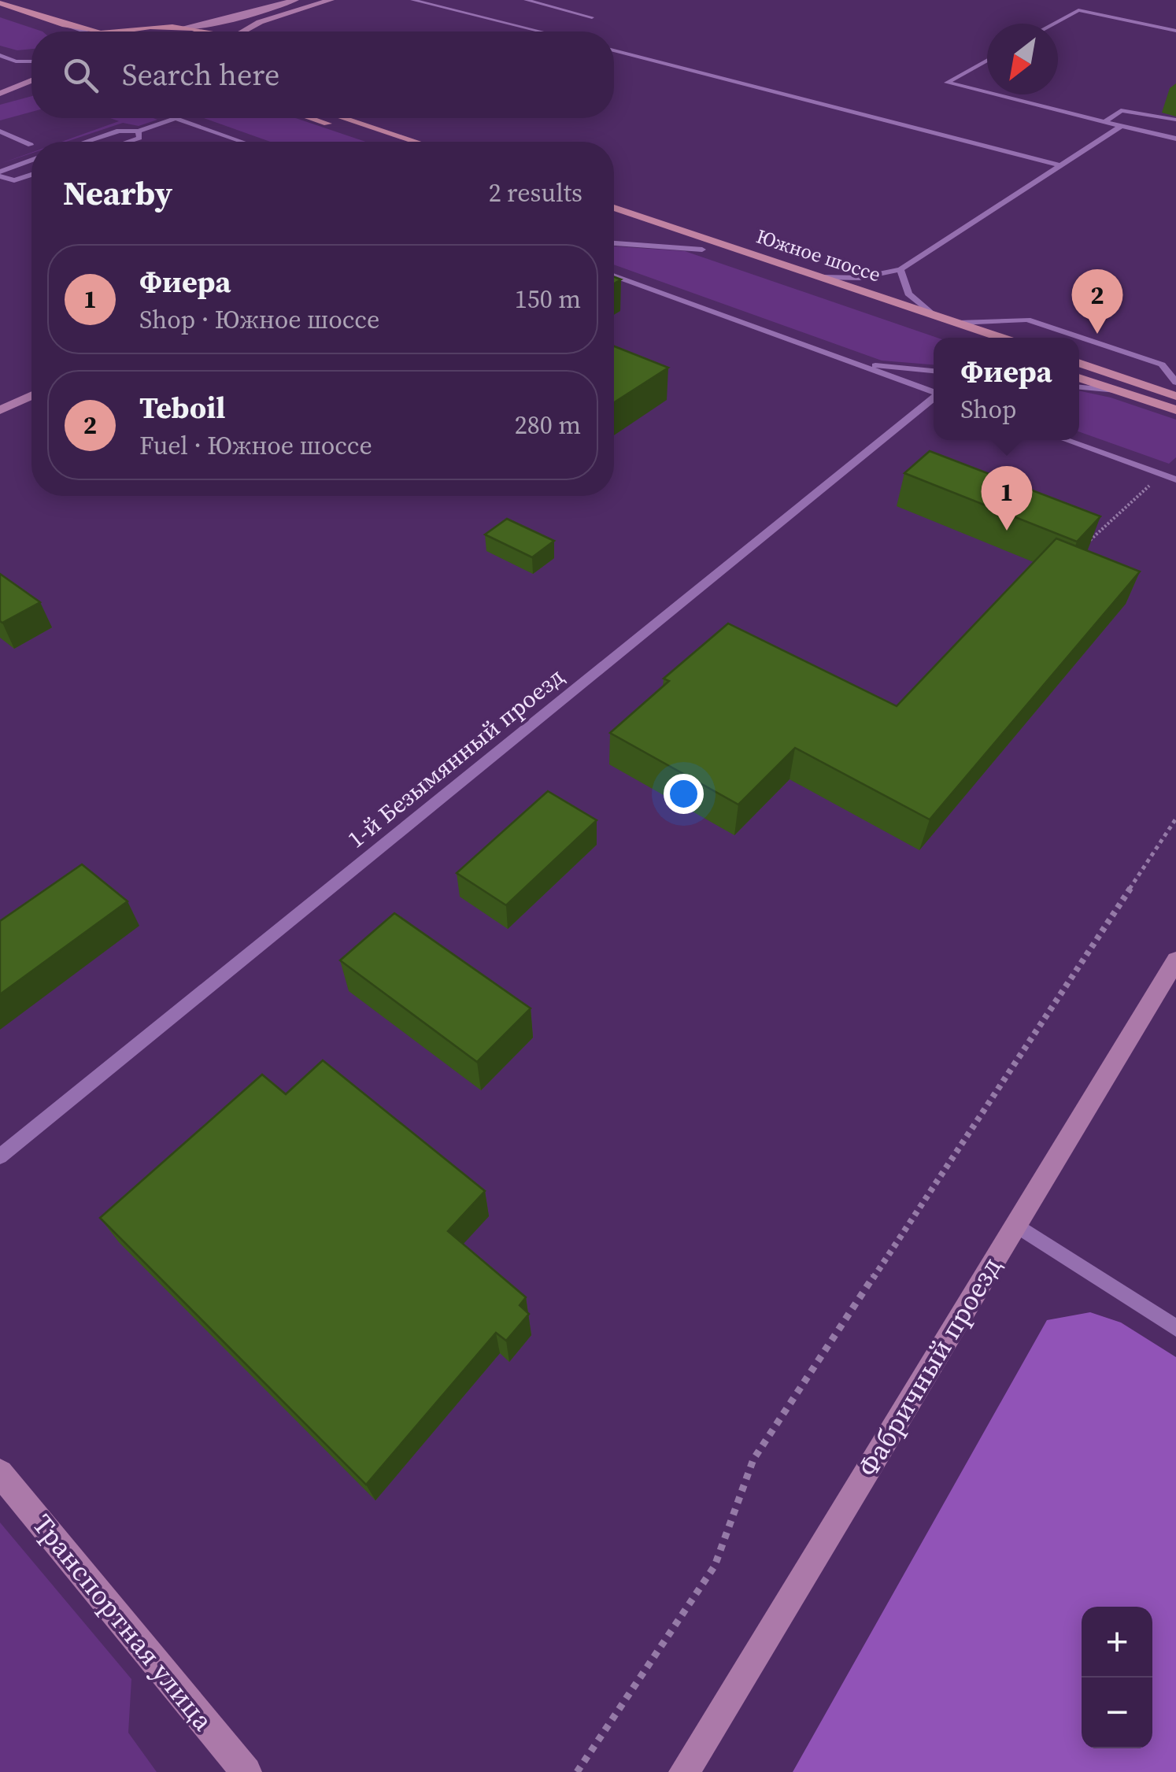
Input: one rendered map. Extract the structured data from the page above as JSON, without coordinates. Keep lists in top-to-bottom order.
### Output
{
  "streets": {
    "main road": ["Южное шоссе"],
    "street": ["Фабричный проезд", "Транспортная улица"],
    "lane": ["1-й Безымянный проезд"]
  },
  "north": "bottom left",
  "page": {
    "search": "Search here",
    "heading": ["Nearby", "2 results"],
    "list": [
      {
        "mark": "1",
        "name": "Фиера",
        "note": "Shop · Южное шоссе",
        "value": "150 m"
      },
      {
        "mark": "2",
        "name": "Teboil",
        "note": "Fuel · Южное шоссе",
        "value": "280 m"
      }
    ],
    "pins": ["2", "1"],
    "popup": ["Фиера", "Shop"],
    "map_buttons": ["+", "−"]
  }
}
